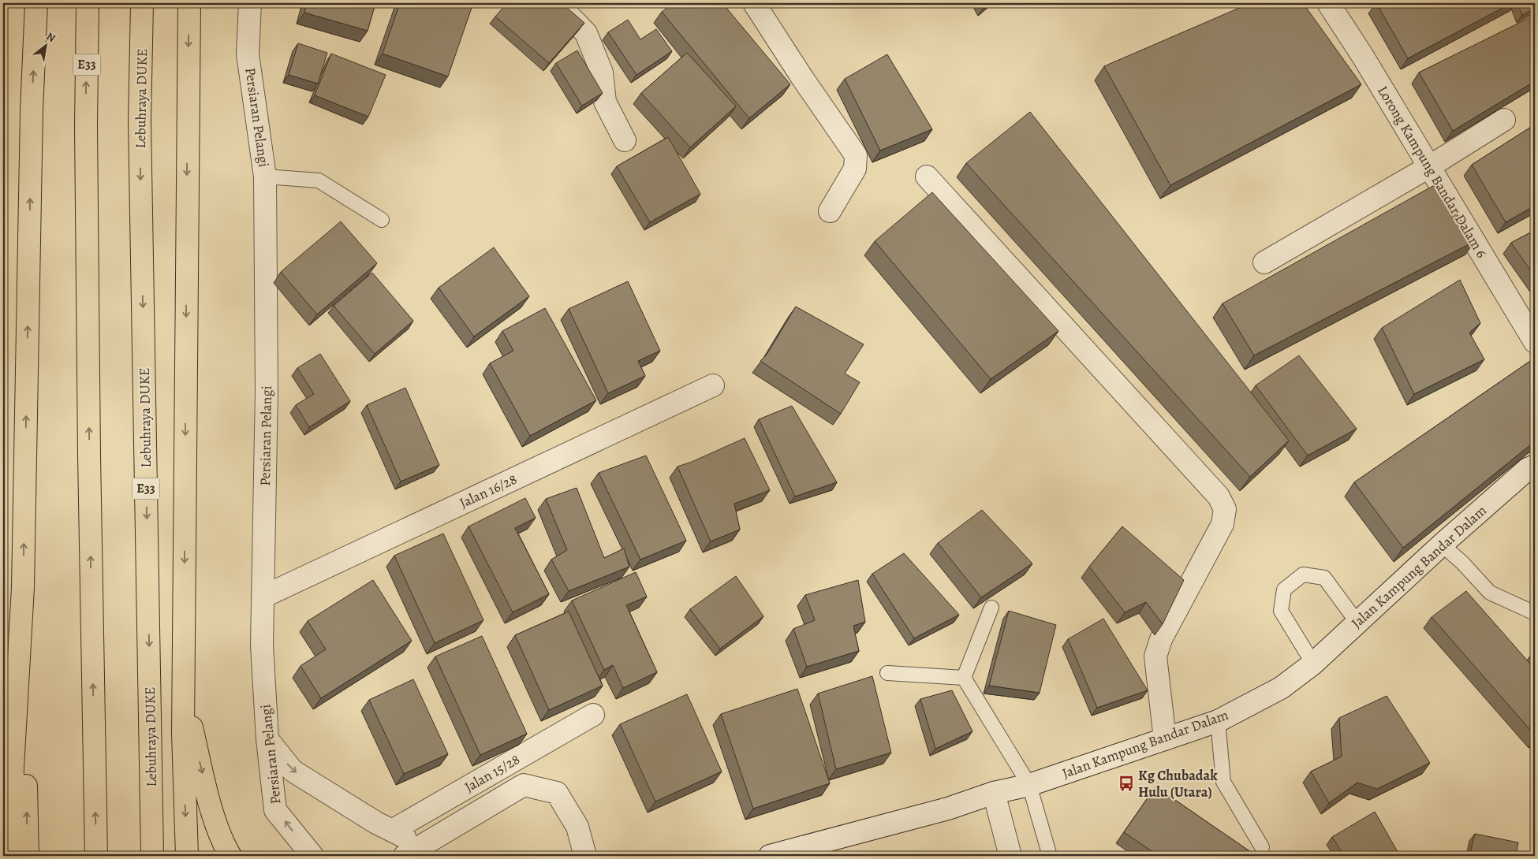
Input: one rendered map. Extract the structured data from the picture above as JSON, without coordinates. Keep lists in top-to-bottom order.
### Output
{
  "streets": {
    "highway": ["E33", "Lebuhraya DUKE"],
    "street": [
      "Persiaran Pelangi",
      "Lorong Kampung Bandar Dalam 6",
      "Jalan 16/28",
      "Jalan Kampung Bandar Dalam",
      "Jalan 15/28"
    ]
  },
  "crossings": [
    ["Persiaran Pelangi", "Jalan 16/28"]
  ],
  "places": {
    "bus stop": ["Kg Chubadak Hulu (Utara)"]
  },
  "north": "top right"
}
